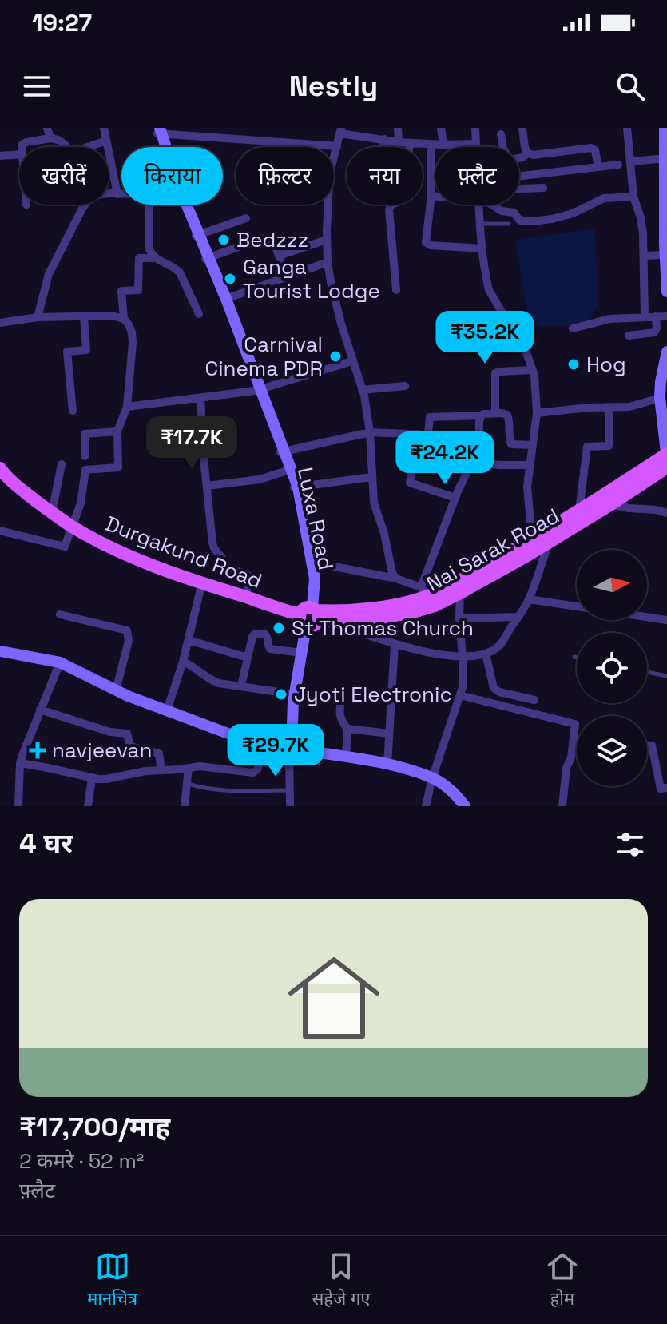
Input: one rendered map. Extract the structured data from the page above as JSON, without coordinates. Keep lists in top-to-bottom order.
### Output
{
  "streets": {
    "main road": ["Nai Sarak Road", "Durgakund Road"],
    "street": ["Luxa Road"]
  },
  "crossings": [
    ["Nai Sarak Road", "Durgakund Road"]
  ],
  "places": {
    "other": [
      "Bedzzz",
      "Ganga Tourist Lodge",
      "Carnival Cinema PDR",
      "Hog",
      "St Thomas Church",
      "Jyoti Electronic"
    ],
    "health": ["navjeevan"]
  },
  "north": "right",
  "page": {
    "status": "19:27",
    "header": "Nestly",
    "chip": [
      "खरीदें",
      "किराया",
      "फ़िल्टर",
      "नया",
      "फ़्लैट"
    ],
    "price": [
      "₹35.2K",
      "₹17.7K",
      "₹24.2K",
      "₹29.7K"
    ],
    "heading": "4 घर",
    "list": [
      {
        "name": "₹17,700/माह",
        "note": "2 कमरे · 52 m² · फ़्लैट"
      }
    ],
    "tabs": ["मानचित्र", "सहेजे गए", "होम"]
  }
}
